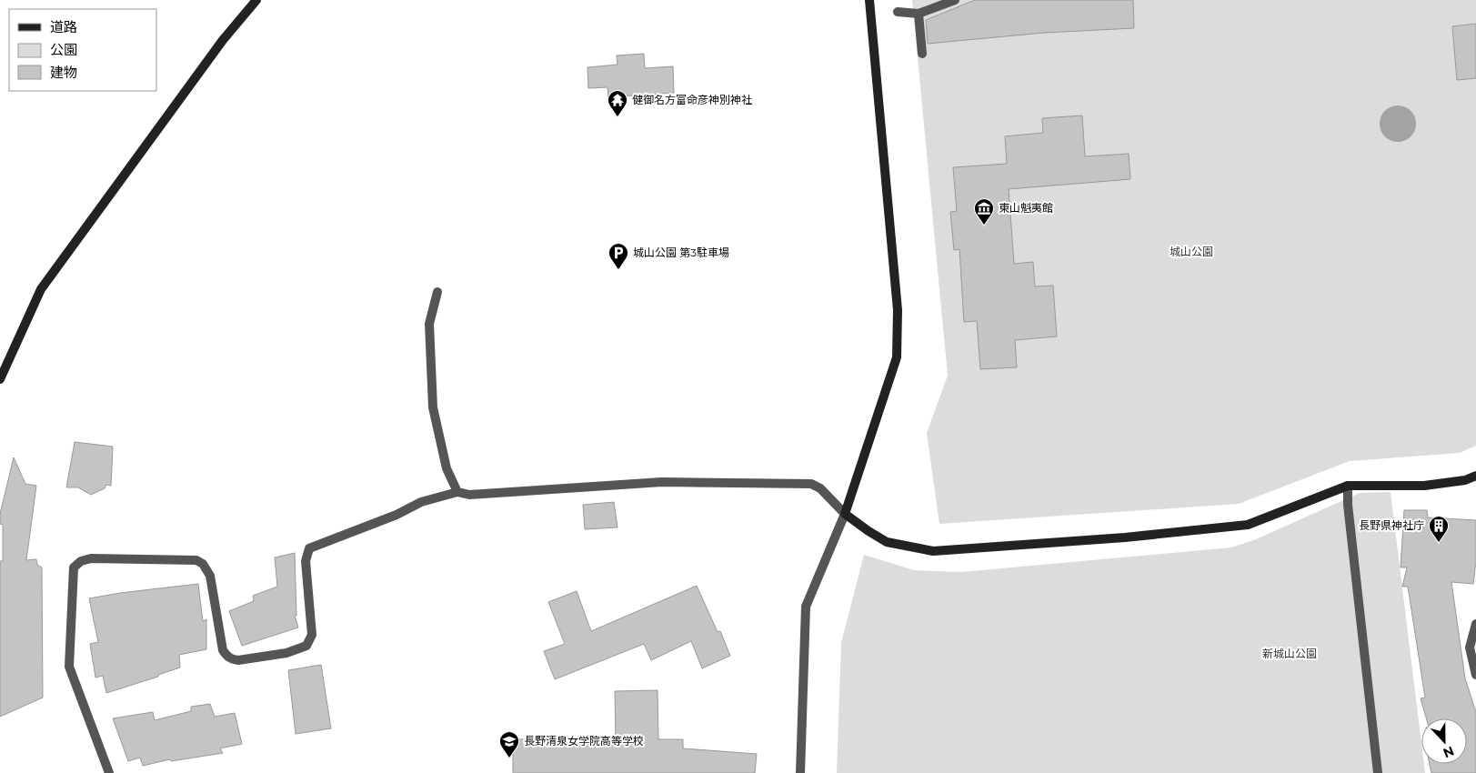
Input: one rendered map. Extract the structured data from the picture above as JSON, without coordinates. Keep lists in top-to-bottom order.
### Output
{
  "parks": ["城山公園", "新城山公園"],
  "places": {
    "temple": ["健御名方富命彦神別神社"],
    "museum": ["東山魁夷館"],
    "parking": ["城山公園 第3駐車場"],
    "building": ["長野県神社庁"],
    "school or university": ["長野清泉女学院高等学校"]
  },
  "legend": ["道路", "公園", "建物"],
  "north": "bottom"
}
